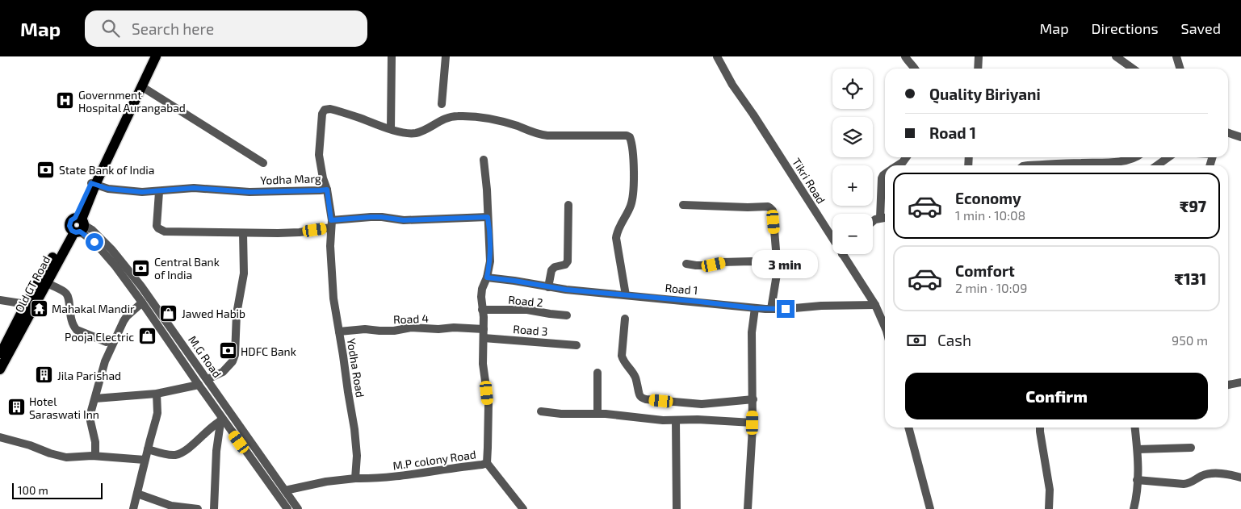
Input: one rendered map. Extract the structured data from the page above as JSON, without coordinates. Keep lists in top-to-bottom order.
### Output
{
  "streets": {
    "main road": ["Old GT Road"],
    "street": [
      "Yodha Marg",
      "Tikri Road",
      "Road 1",
      "Road 2",
      "Road 4",
      "Road 3",
      "M.G Road",
      "Yodha Road",
      "M.P colony Road"
    ]
  },
  "crossings": [
    ["Yodha Marg", "Old GT Road"],
    ["Yodha Marg", "Road 1"],
    ["Yodha Marg", "Yodha Road"],
    ["Tikri Road", "Road 1"],
    ["Old GT Road", "M.G Road"],
    ["Road 1", "M.P colony Road"],
    ["Road 2", "M.P colony Road"],
    ["Road 4", "Yodha Road"],
    ["Road 4", "M.P colony Road"],
    ["Road 3", "M.P colony Road"],
    ["Yodha Road", "M.P colony Road"]
  ],
  "places": {
    "hospital": ["Government Hospital Aurangabad"],
    "bank": ["State Bank of India", "Central Bank of India", "HDFC Bank"],
    "temple": ["Mahakal Mandir"],
    "shop": ["Jawed Habib", "Pooja Electric"],
    "building": ["Jila Parishad", "Hotel Saraswati Inn"]
  },
  "scale_bar": "100 m",
  "page": {
    "header": "Map",
    "search": "Search here",
    "nav": ["Map", "Directions", "Saved"],
    "map_buttons": ["+", "−"],
    "banner": ["Quality Biriyani", "Road 1"],
    "list": [
      {
        "name": "Economy",
        "note": "1 min · 10:08",
        "value": "₹97"
      },
      {
        "name": "Comfort",
        "note": "2 min · 10:09",
        "value": "₹131"
      }
    ],
    "bubble": "3 min",
    "pay": ["Cash", "950 m"],
    "buttons": "Confirm",
    "scale": "100 m"
  }
}
